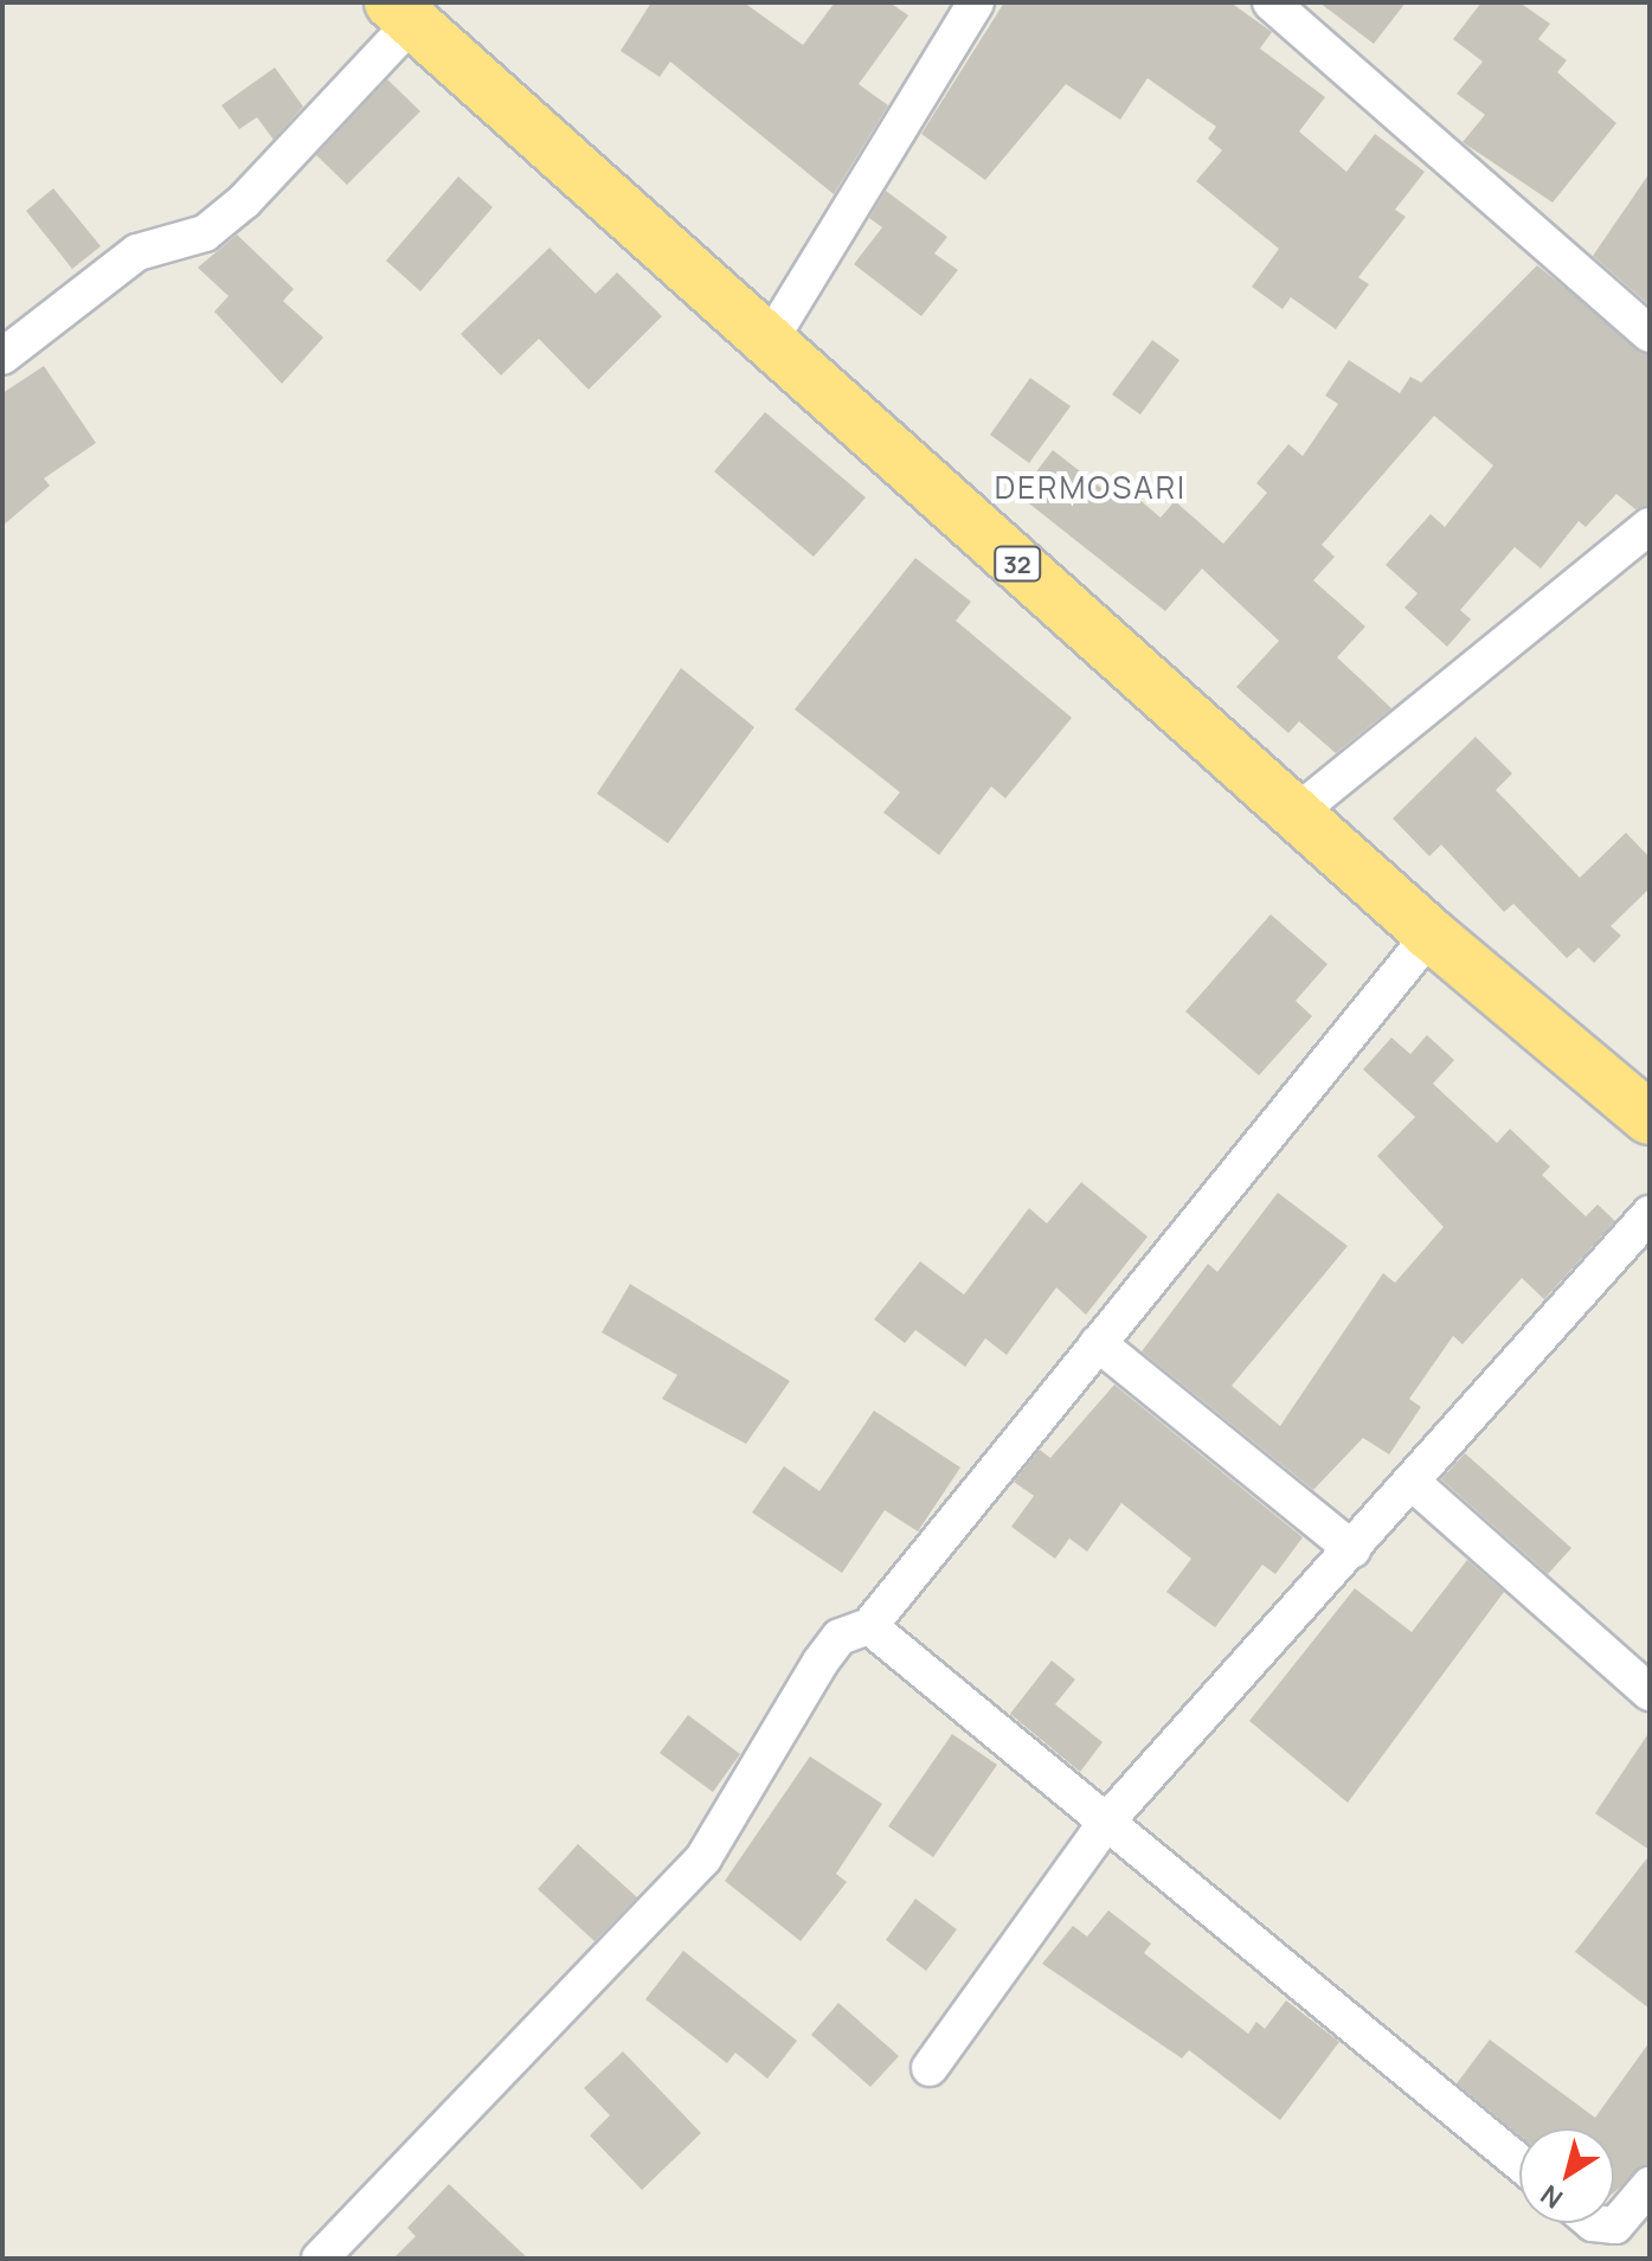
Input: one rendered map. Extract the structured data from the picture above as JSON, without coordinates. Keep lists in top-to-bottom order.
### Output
{
  "streets": {
    "highway": ["32"]
  },
  "districts": ["DERMOSARI"],
  "north": "bottom left"
}
